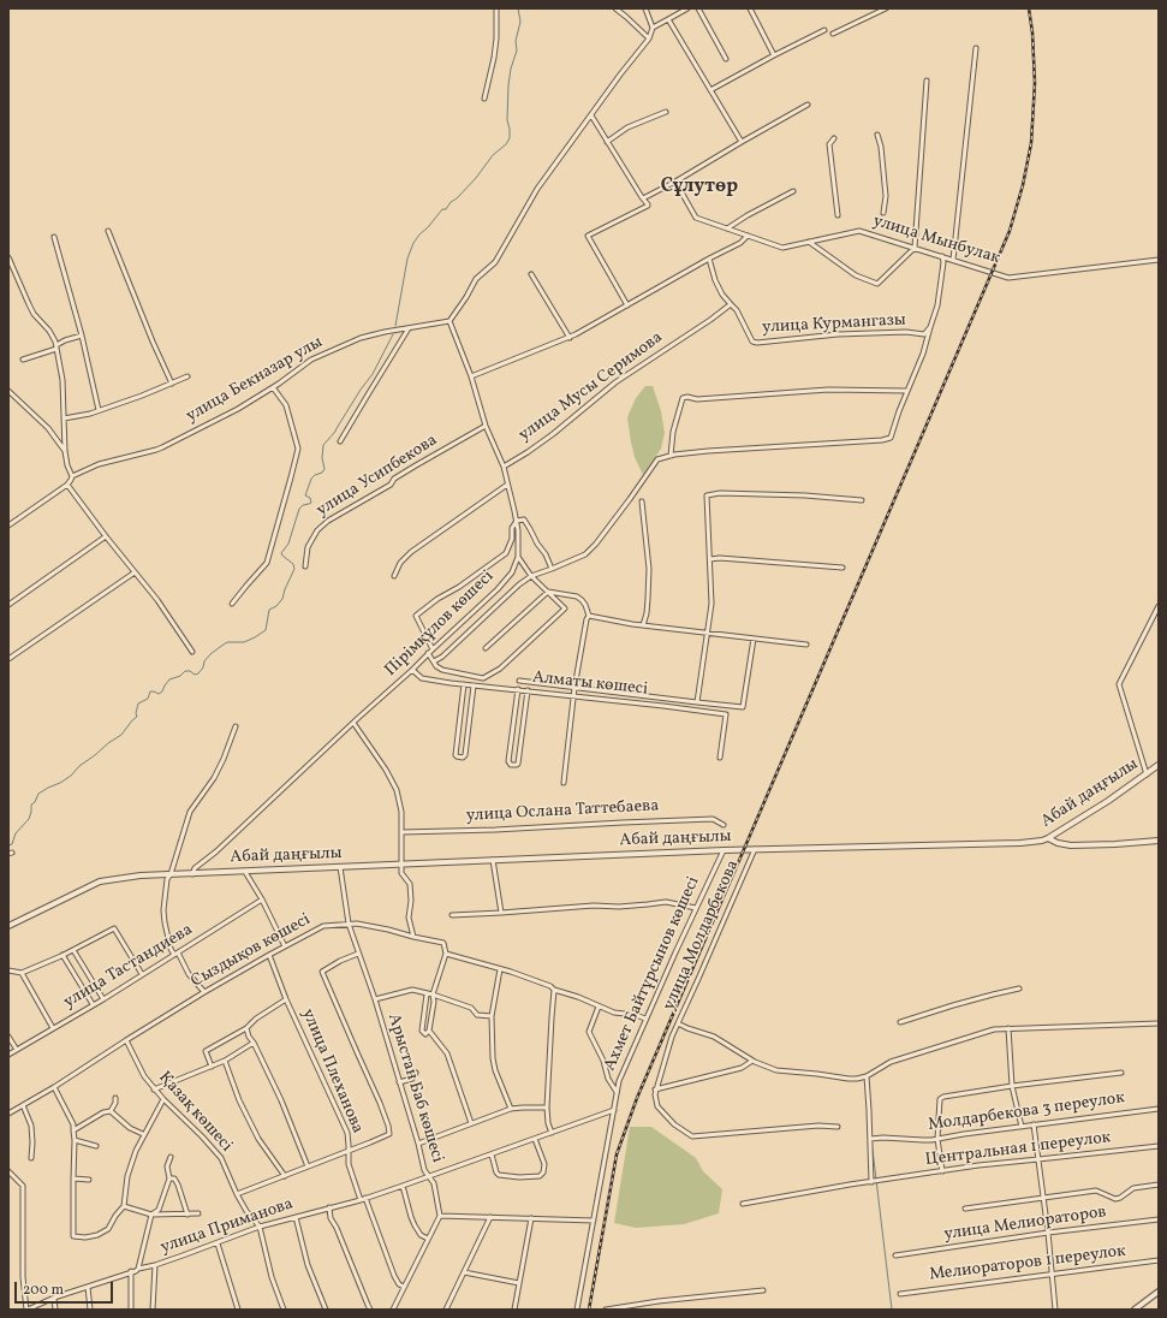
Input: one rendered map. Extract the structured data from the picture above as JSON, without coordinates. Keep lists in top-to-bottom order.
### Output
{
  "streets": {
    "street": [
      "улица Мынбулак",
      "улица Курмангазы",
      "улица Бекназар улы",
      "улица Мусы Серимова",
      "улица Усипбекова",
      "Пірімқұлов көшесі",
      "Алматы көшесі",
      "Абай даңғылы",
      "улица Ослана Таттебаева",
      "улица Молдарбекова",
      "Сыздықов көшесі",
      "улица Тастандиева",
      "Ахмет Байтұрсынов көшесі",
      "улица Плеханова",
      "Арыстан Баб көшесі",
      "Қазақ көшесі",
      "Молдарбекова 3 переулок",
      "Центральная 1 переулок",
      "улица Мелиораторов",
      "улица Приманова",
      "Мелиораторов 1 переулок"
    ]
  },
  "crossings": [
    ["улица Мынбулак", "улица Курмангазы"],
    ["улица Курмангазы", "улица Мусы Серимова"],
    ["улица Бекназар улы", "Пірімқұлов көшесі"],
    ["улица Мусы Серимова", "Пірімқұлов көшесі"],
    ["улица Усипбекова", "Пірімқұлов көшесі"],
    ["Пірімқұлов көшесі", "Алматы көшесі"],
    ["Пірімқұлов көшесі", "Абай даңғылы"],
    ["Абай даңғылы", "улица Молдарбекова"],
    ["Абай даңғылы", "Ахмет Байтұрсынов көшесі"],
    ["Абай даңғылы", "Арыстан Баб көшесі"],
    ["Сыздықов көшесі", "Ахмет Байтұрсынов көшесі"],
    ["Сыздықов көшесі", "улица Плеханова"],
    ["Сыздықов көшесі", "Арыстан Баб көшесі"],
    ["Сыздықов көшесі", "Қазақ көшесі"],
    ["Ахмет Байтұрсынов көшесі", "улица Приманова"],
    ["улица Плеханова", "улица Приманова"],
    ["Арыстан Баб көшесі", "улица Приманова"],
    ["Қазақ көшесі", "улица Приманова"]
  ],
  "districts": ["Сұлутөр"],
  "scale_bar": "200 m"
}
